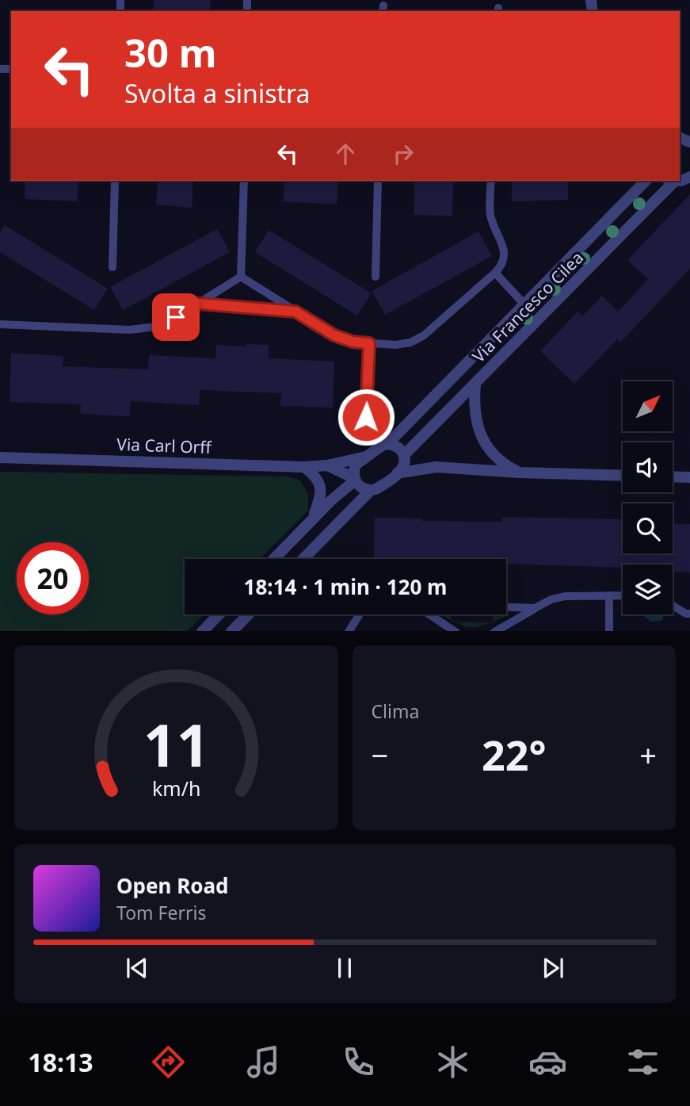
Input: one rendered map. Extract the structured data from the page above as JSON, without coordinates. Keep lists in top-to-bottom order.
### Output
{
  "streets": {
    "street": ["Via Francesco Cilea", "Via Carl Orff"]
  },
  "crossings": [
    ["Via Francesco Cilea", "Via Carl Orff"]
  ],
  "north": "top right",
  "page": {
    "turn": ["30 m", "Svolta a sinistra"],
    "limit": "20",
    "trip": "18:14 · 1 min · 120 m",
    "tile": "Clima",
    "heat": ["−", "22°", "+"],
    "song": ["Open Road", "Tom Ferris"],
    "tabs": "18:13",
    "gauge": ["11", "km/h"]
  }
}
